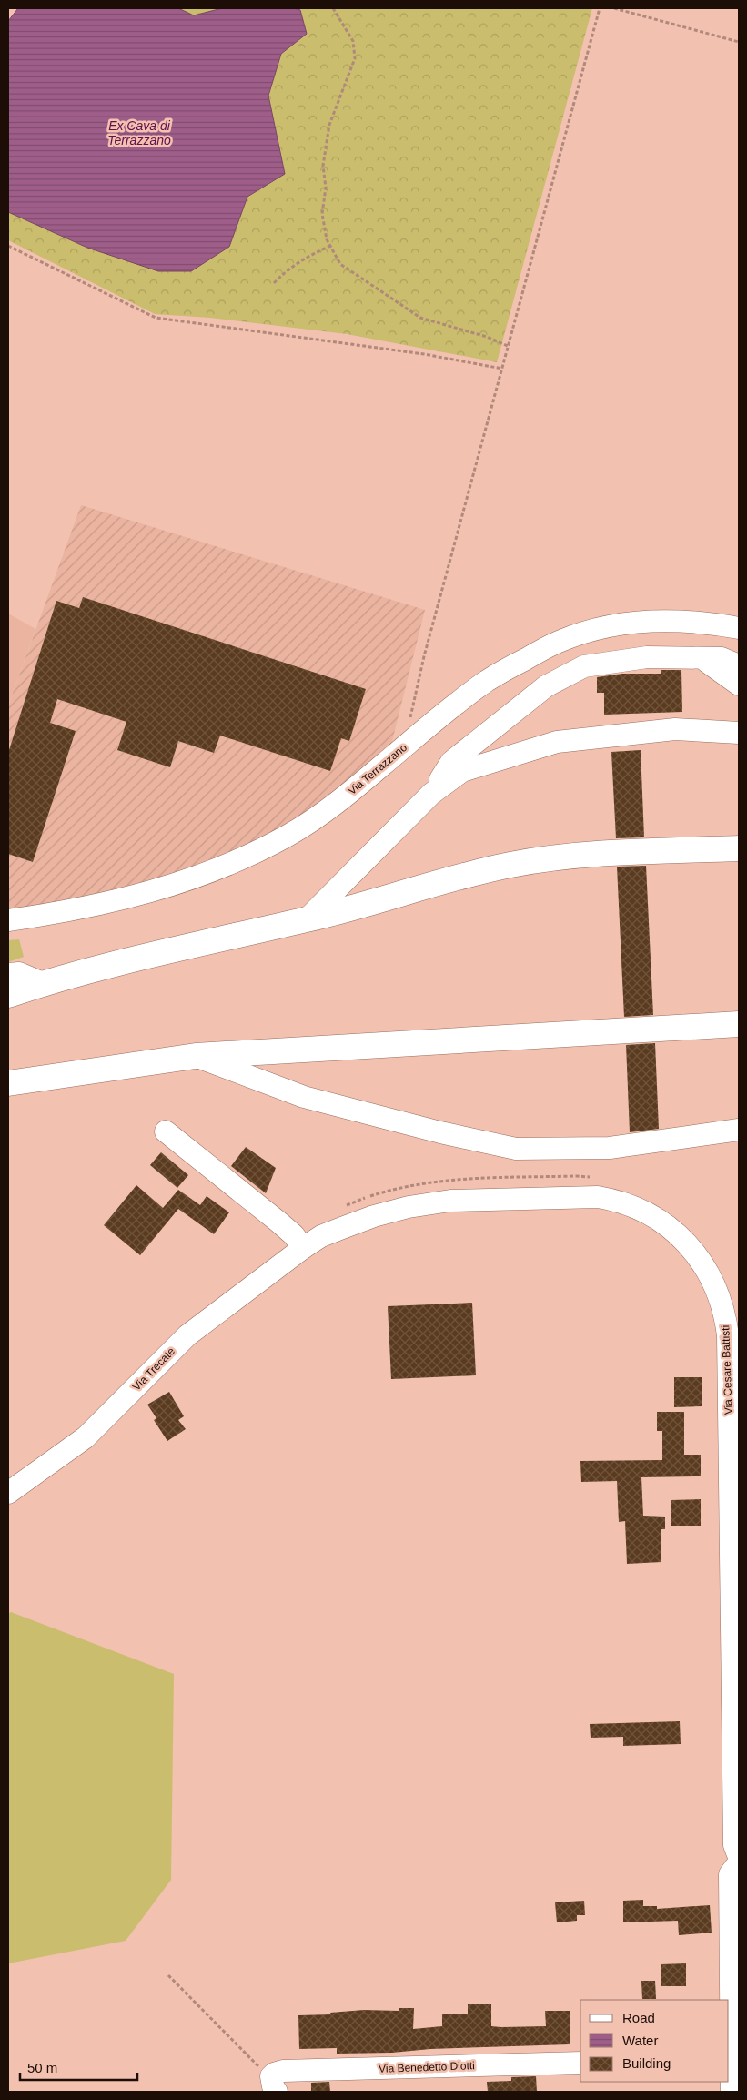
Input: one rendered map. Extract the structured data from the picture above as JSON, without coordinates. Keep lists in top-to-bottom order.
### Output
{
  "streets": {
    "street": [
      "Via Terrazzano",
      "Via Trecate",
      "Via Cesare Battisti",
      "Via Benedetto Diotti"
    ]
  },
  "crossings": [
    ["Via Trecate", "Via Cesare Battisti"]
  ],
  "water": ["Ex Cava di Terrazzano"],
  "legend": ["Road", "Water", "Building"],
  "scale_bar": "50 m"
}
